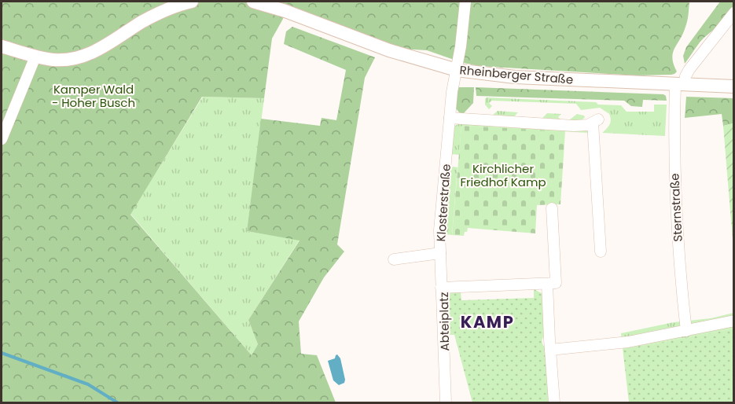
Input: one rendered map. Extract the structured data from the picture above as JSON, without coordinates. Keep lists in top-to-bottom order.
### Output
{
  "streets": {
    "main road": ["Rheinberger Straße"],
    "street": ["Klosterstraße", "Sternstraße", "Abteiplatz"]
  },
  "crossings": [
    ["Rheinberger Straße", "Klosterstraße"],
    ["Rheinberger Straße", "Sternstraße"],
    ["Klosterstraße", "Abteiplatz"]
  ],
  "districts": ["KAMP"],
  "parks": ["Kamper Wald - Hoher Busch", "Kirchlicher Friedhof Kamp"]
}
